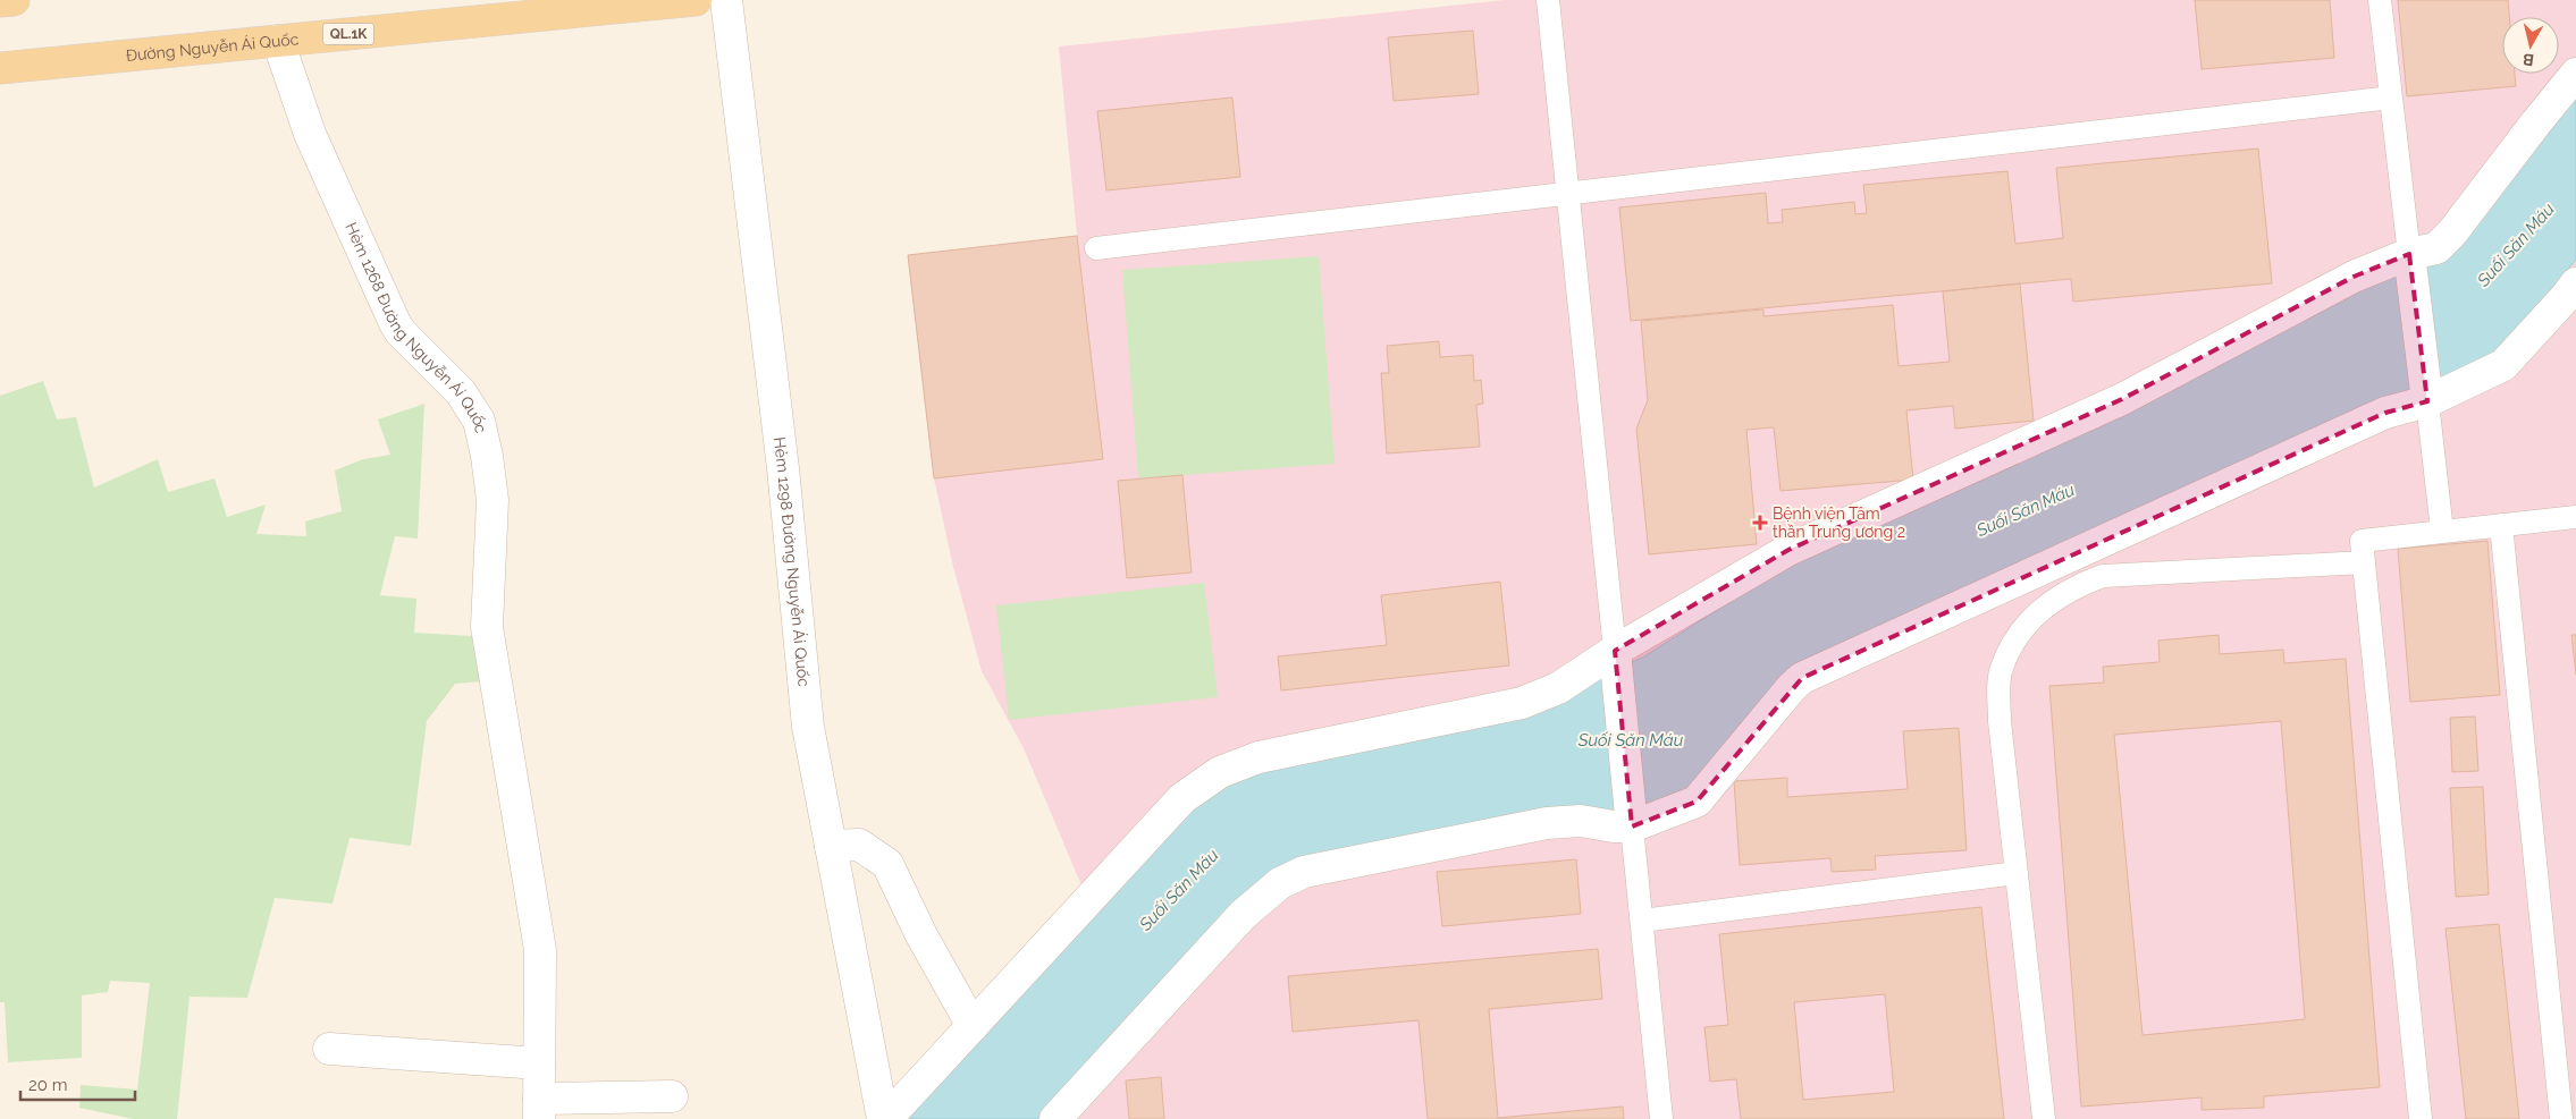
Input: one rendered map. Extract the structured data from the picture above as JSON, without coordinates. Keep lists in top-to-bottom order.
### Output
{
  "streets": {
    "main road": ["QL.1K", "Đường Nguyễn Ái Quốc"],
    "street": ["Hẻm 1268 Đường Nguyễn Ái Quốc", "Hẻm 1298 Đường Nguyễn Ái Quốc"]
  },
  "crossings": [
    ["Đường Nguyễn Ái Quốc", "Hẻm 1268 Đường Nguyễn Ái Quốc"]
  ],
  "water": ["Suối Săn Máu"],
  "places": {
    "health": ["Bệnh viện Tâm thần Trung ương 2"]
  },
  "scale_bar": "20 m",
  "north": "bottom"
}
